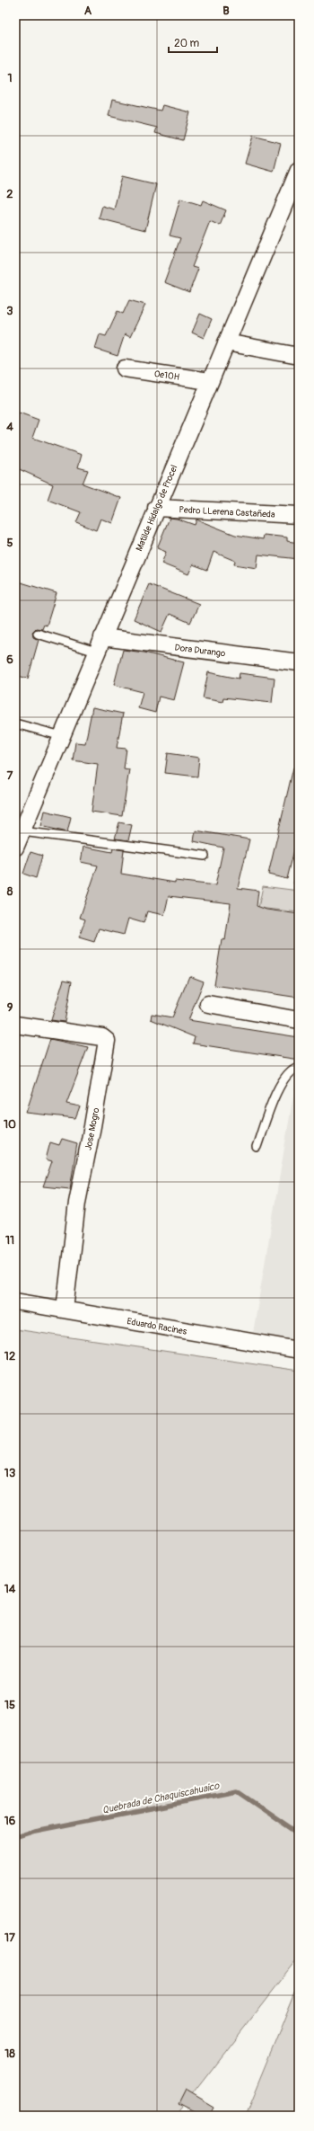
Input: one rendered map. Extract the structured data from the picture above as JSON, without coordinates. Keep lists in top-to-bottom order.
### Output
{
  "streets": {
    "street": [
      "Oe10H",
      "Matilde Hidalgo de Procel",
      "Pedro LLerena Castañeda",
      "Dora Durango",
      "Jose Mogro",
      "Eduardo Racines"
    ]
  },
  "crossings": [
    ["Oe10H", "Matilde Hidalgo de Procel"],
    ["Matilde Hidalgo de Procel", "Pedro LLerena Castañeda"],
    ["Matilde Hidalgo de Procel", "Dora Durango"],
    ["Jose Mogro", "Eduardo Racines"]
  ],
  "water": ["Quebrada de Chaquiscahuaico"],
  "scale_bar": "20 m",
  "grid": {
    "columns": ["A", "B"],
    "rows": [
      "1",
      "2",
      "3",
      "4",
      "5",
      "6",
      "7",
      "8",
      "9",
      "10",
      "11",
      "12",
      "13",
      "14",
      "15",
      "16",
      "17",
      "18"
    ]
  }
}
